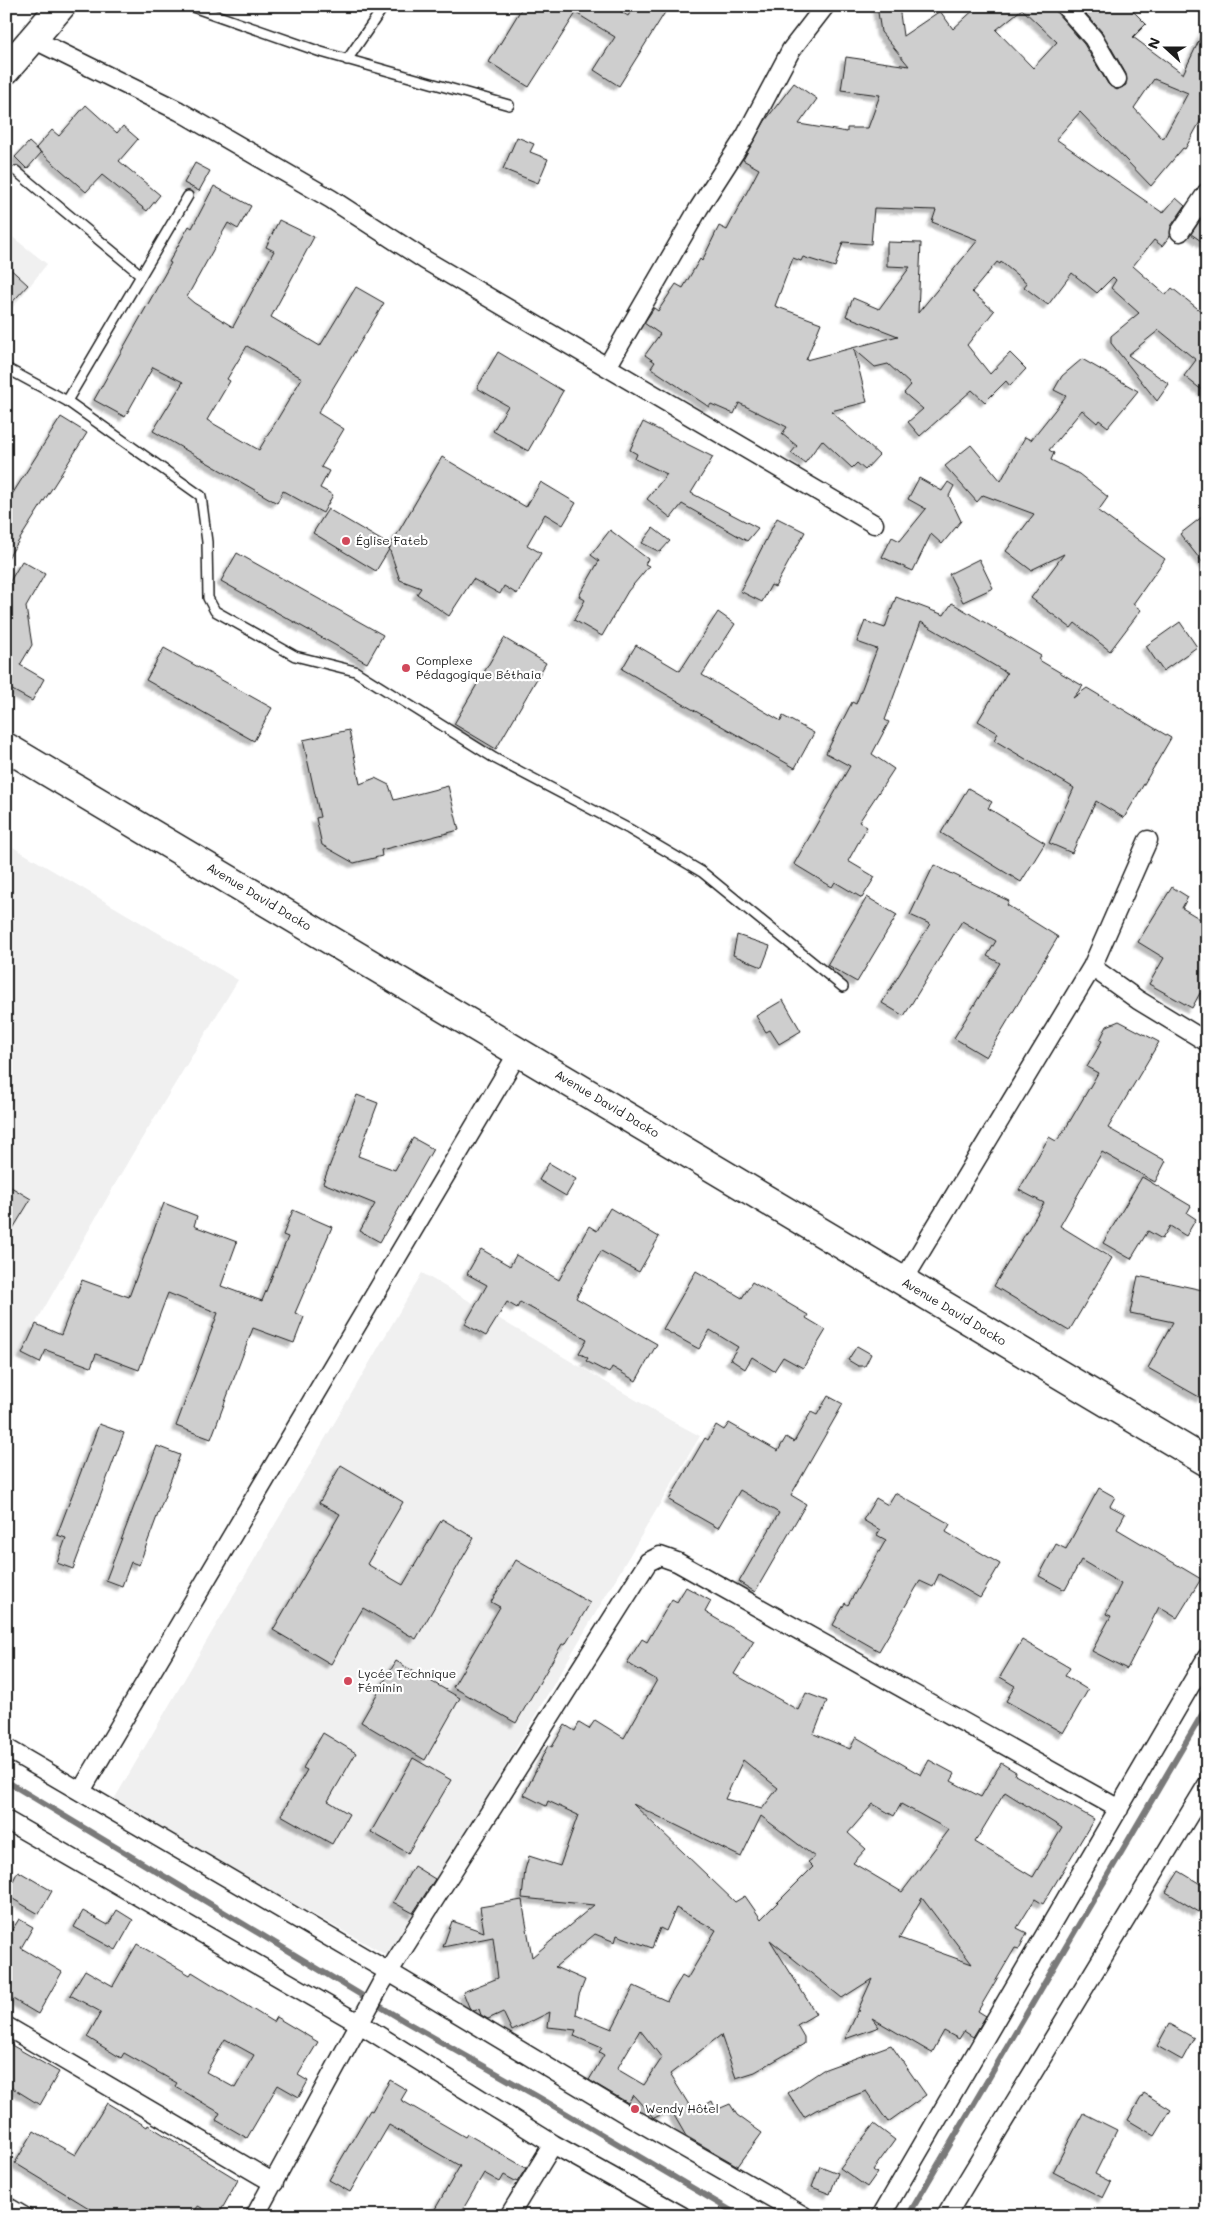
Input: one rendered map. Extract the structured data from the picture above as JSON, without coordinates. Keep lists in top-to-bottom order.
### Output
{
  "streets": {
    "main road": ["Avenue David Dacko"]
  },
  "places": [
    "Église Fateb",
    "Complexe Pédagogique Béthaia",
    "Lycée Technique Féminin",
    "Wendy Hôtel"
  ],
  "north": "left"
}
